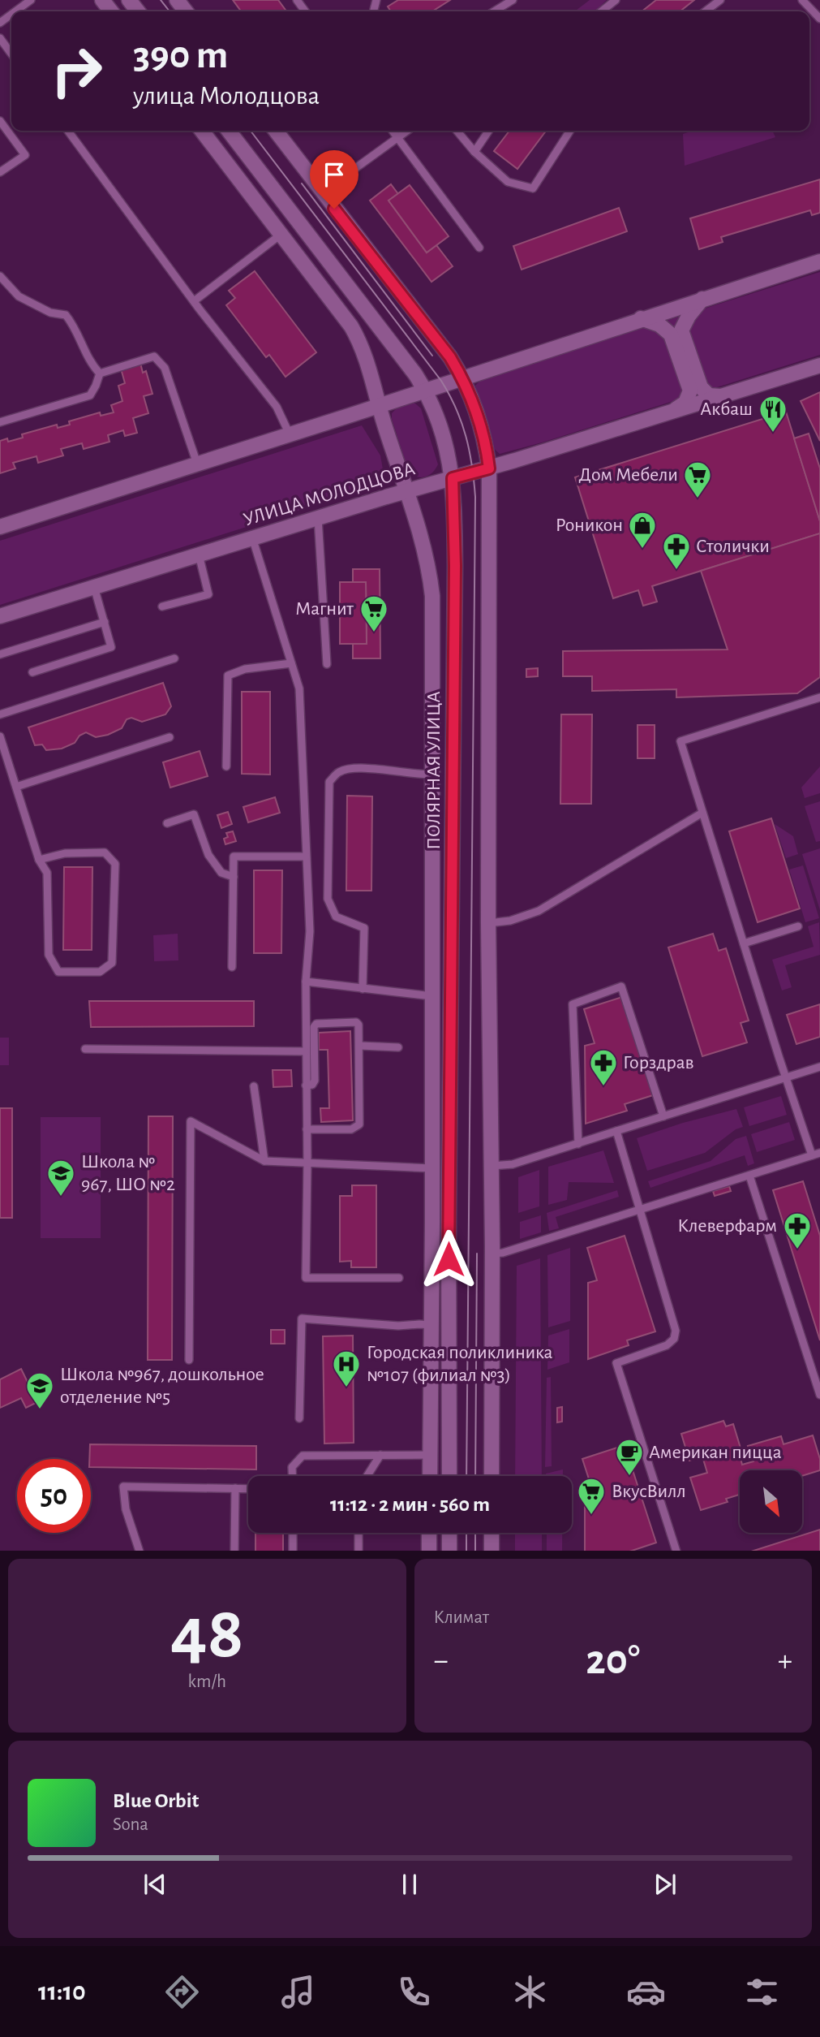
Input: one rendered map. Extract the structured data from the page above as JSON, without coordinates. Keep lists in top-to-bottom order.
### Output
{
  "streets": {
    "street": ["УЛИЦА МОЛОДЦОВА", "ПОЛЯРНАЯ УЛИЦА"]
  },
  "crossings": [
    ["УЛИЦА МОЛОДЦОВА", "ПОЛЯРНАЯ УЛИЦА"]
  ],
  "places": {
    "restaurant": ["Акбаш"],
    "supermarket": ["Дом Мебели", "Магнит", "ВкусВилл"],
    "shop": ["Роникон"],
    "pharmacy": ["Столички", "Горздрав", "Клеверфарм"],
    "school or university": ["Школа № 967, ШО №2", "Школа №967, дошкольное отделение №5"],
    "hospital": ["Городская поликлиника №107 (филиал №3)"],
    "cafe": ["Американ пицца"]
  },
  "north": "bottom right",
  "page": {
    "turn": ["390 m", "улица Молодцова"],
    "limit": "50",
    "trip": "11:12 · 2 мин · 560 m",
    "tile": [
      ["48", "km/h"],
      "Климат"
    ],
    "heat": ["−", "20°", "+"],
    "song": ["Blue Orbit", "Sona"],
    "tabs": "11:10"
  }
}
